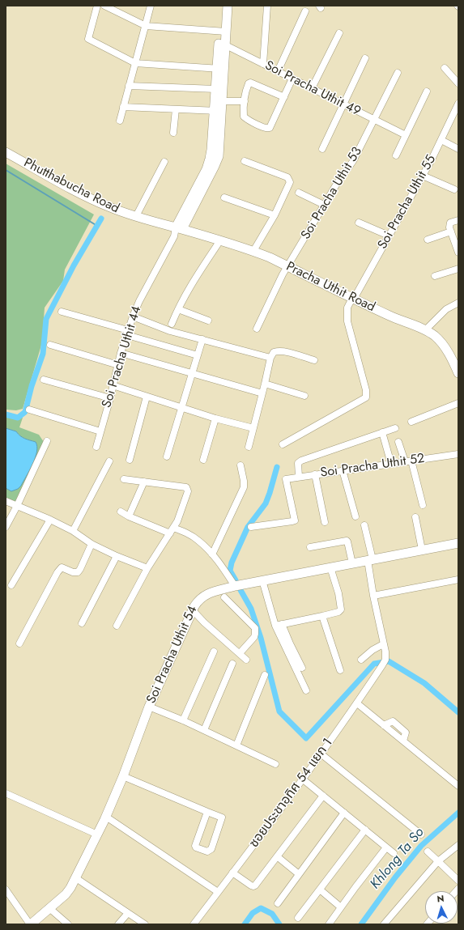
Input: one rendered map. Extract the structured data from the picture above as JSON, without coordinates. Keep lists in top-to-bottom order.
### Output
{
  "streets": {
    "main road": ["Phutthabucha Road", "Pracha Uthit Road", "Soi Pracha Uthit 54"],
    "street": [
      "Soi Pracha Uthit 49",
      "Soi Pracha Uthit 53",
      "Soi Pracha Uthit 55",
      "Soi Pracha Uthit 44",
      "Soi Pracha Uthit 52",
      "ซอยประชาอุทิศ 54 แยก 1"
    ]
  },
  "crossings": [
    ["Soi Pracha Uthit 49", "Soi Pracha Uthit 53"],
    ["Phutthabucha Road", "Pracha Uthit Road"],
    ["Phutthabucha Road", "Soi Pracha Uthit 44"],
    ["Soi Pracha Uthit 53", "Pracha Uthit Road"],
    ["Soi Pracha Uthit 55", "Pracha Uthit Road"],
    ["Pracha Uthit Road", "Soi Pracha Uthit 44"]
  ],
  "water": ["Khlong Ta So"],
  "north": "top"
}
